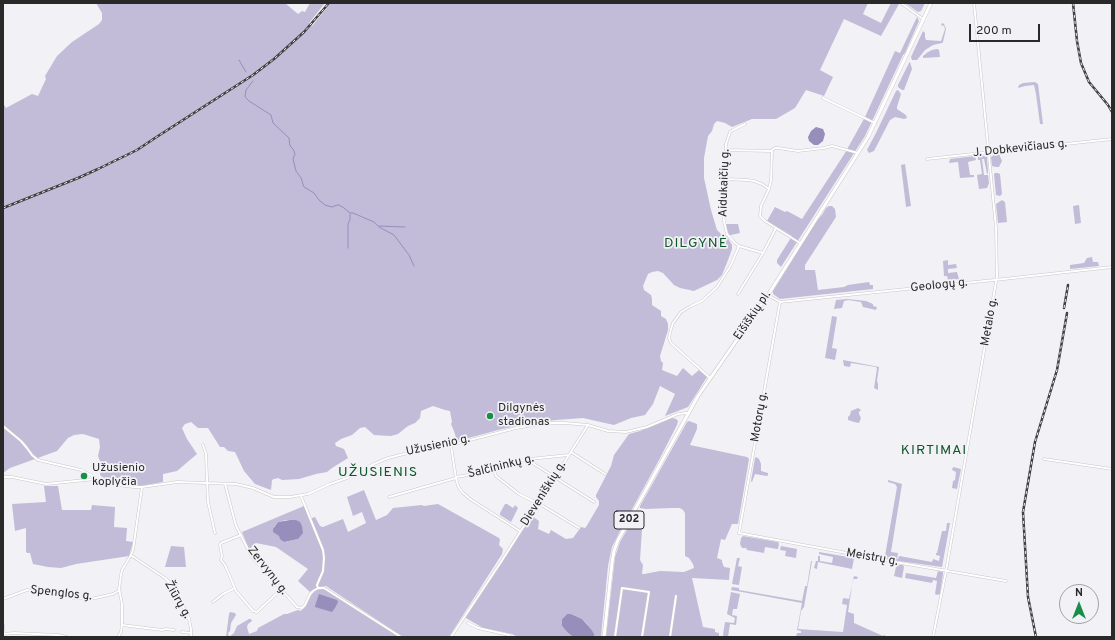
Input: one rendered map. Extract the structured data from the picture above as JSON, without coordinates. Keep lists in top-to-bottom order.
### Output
{
  "streets": {
    "main road": ["Eišiškių pl.", "202"],
    "street": [
      "J. Dobkevičiaus g.",
      "Aidukaičių g.",
      "Geologų g.",
      "Metalo g.",
      "Motorų g.",
      "Užusienio g.",
      "Šalčininkų g.",
      "Dieveniškių g.",
      "Meistrų g.",
      "Zervynų g.",
      "Spenglos g.",
      "Žiūrų g."
    ]
  },
  "crossings": [
    ["J. Dobkevičiaus g.", "Metalo g."],
    ["Geologų g.", "Metalo g."],
    ["Geologų g.", "Motorų g."],
    ["Eišiškių pl.", "Užusienio g."],
    ["Metalo g.", "Meistrų g."],
    ["Motorų g.", "Meistrų g."],
    ["Užusienio g.", "Dieveniškių g."],
    ["Užusienio g.", "Zervynų g."],
    ["Šalčininkų g.", "Dieveniškių g."]
  ],
  "districts": ["DILGYNĖ", "KIRTIMAI", "UŽUSIENIS"],
  "places": ["Dilgynės stadionas", "Užusienio koplyčia"],
  "scale_bar": "200 m",
  "north": "top"
}
